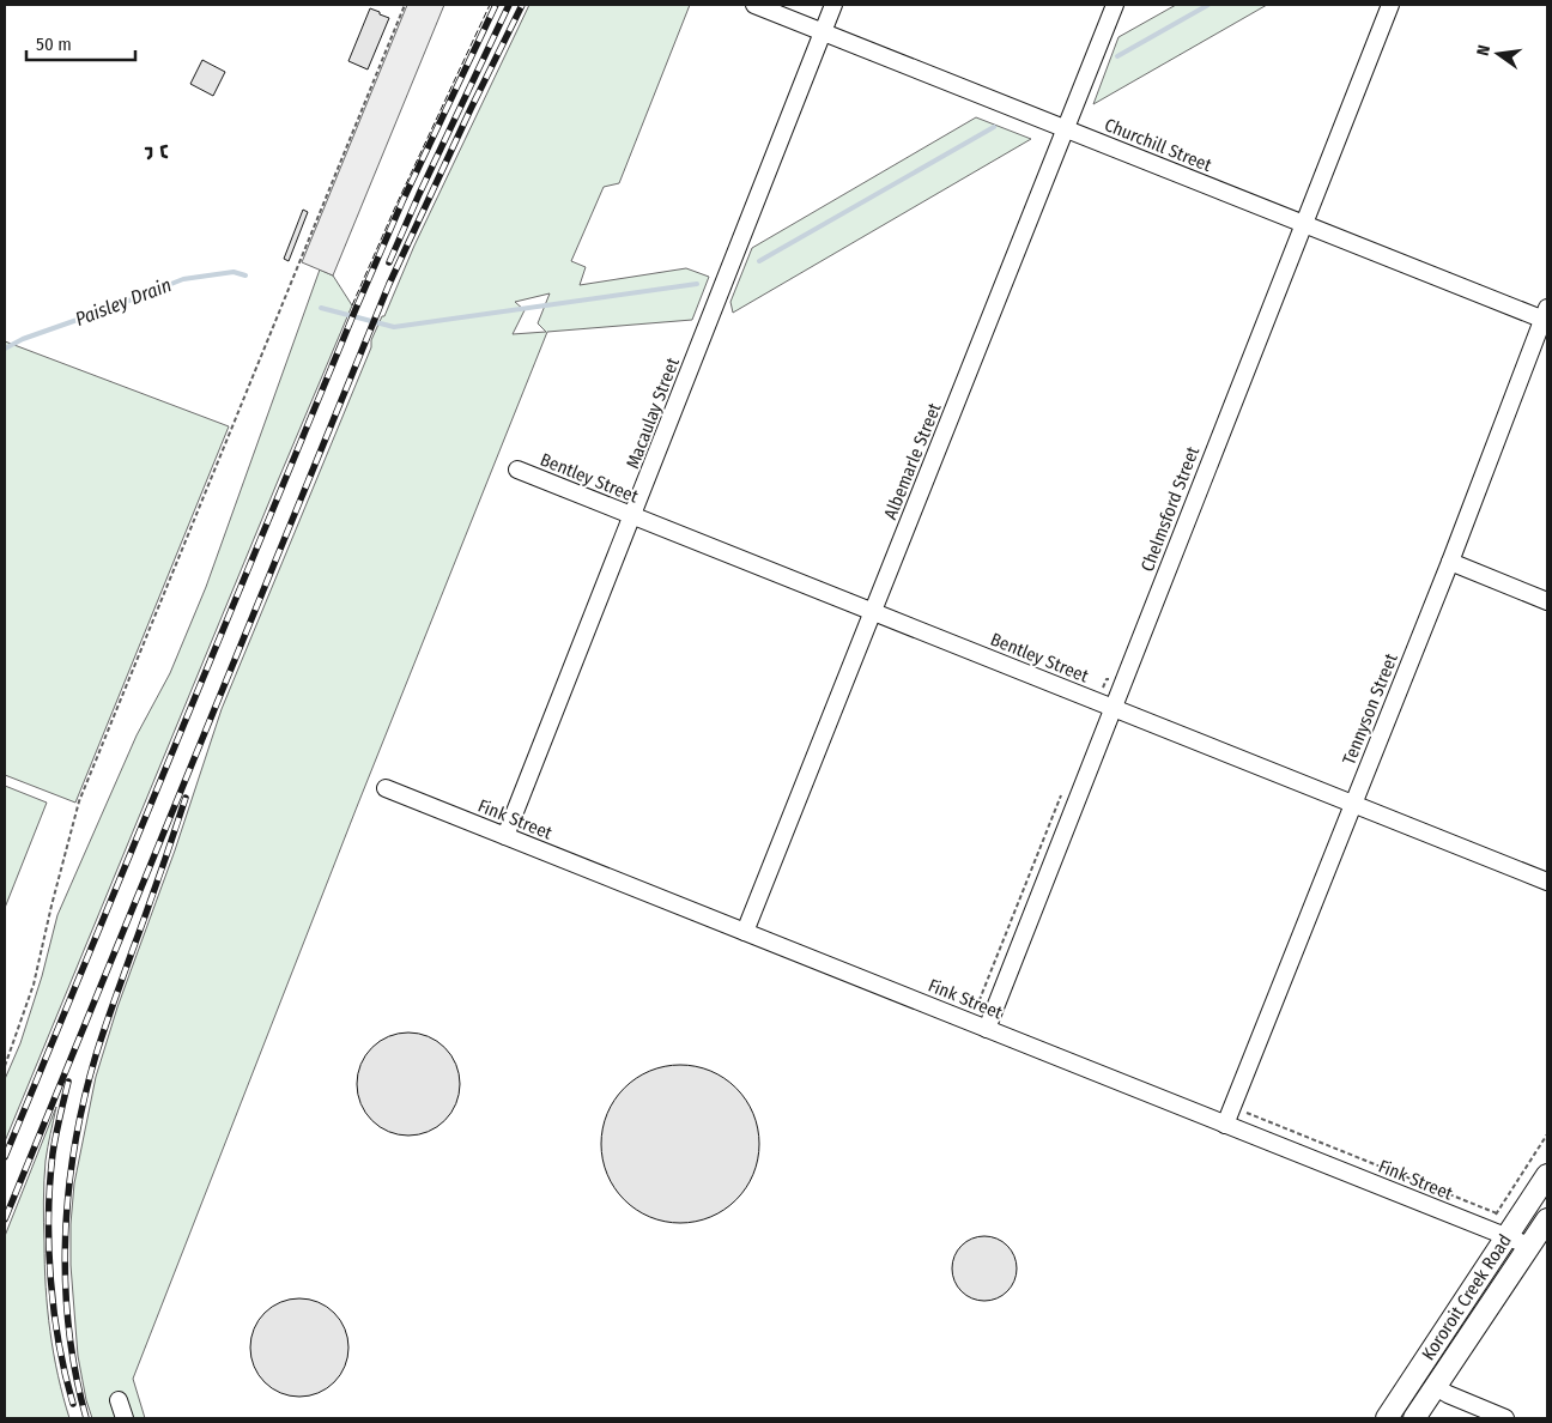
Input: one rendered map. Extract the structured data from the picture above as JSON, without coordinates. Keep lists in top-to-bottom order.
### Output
{
  "streets": {
    "main road": ["Kororoit Creek Road"],
    "street": [
      "Churchill Street",
      "Macaulay Street",
      "Albemarle Street",
      "Bentley Street",
      "Chelmsford Street",
      "Tennyson Street",
      "Fink Street"
    ]
  },
  "crossings": [
    ["Churchill Street", "Macaulay Street"],
    ["Churchill Street", "Albemarle Street"],
    ["Churchill Street", "Chelmsford Street"],
    ["Churchill Street", "Tennyson Street"],
    ["Macaulay Street", "Bentley Street"],
    ["Macaulay Street", "Fink Street"],
    ["Albemarle Street", "Bentley Street"],
    ["Albemarle Street", "Fink Street"],
    ["Bentley Street", "Chelmsford Street"],
    ["Bentley Street", "Tennyson Street"],
    ["Chelmsford Street", "Fink Street"],
    ["Tennyson Street", "Fink Street"],
    ["Fink Street", "Kororoit Creek Road"]
  ],
  "water": ["Paisley Drain"],
  "scale_bar": "50 m",
  "north": "left"
}
